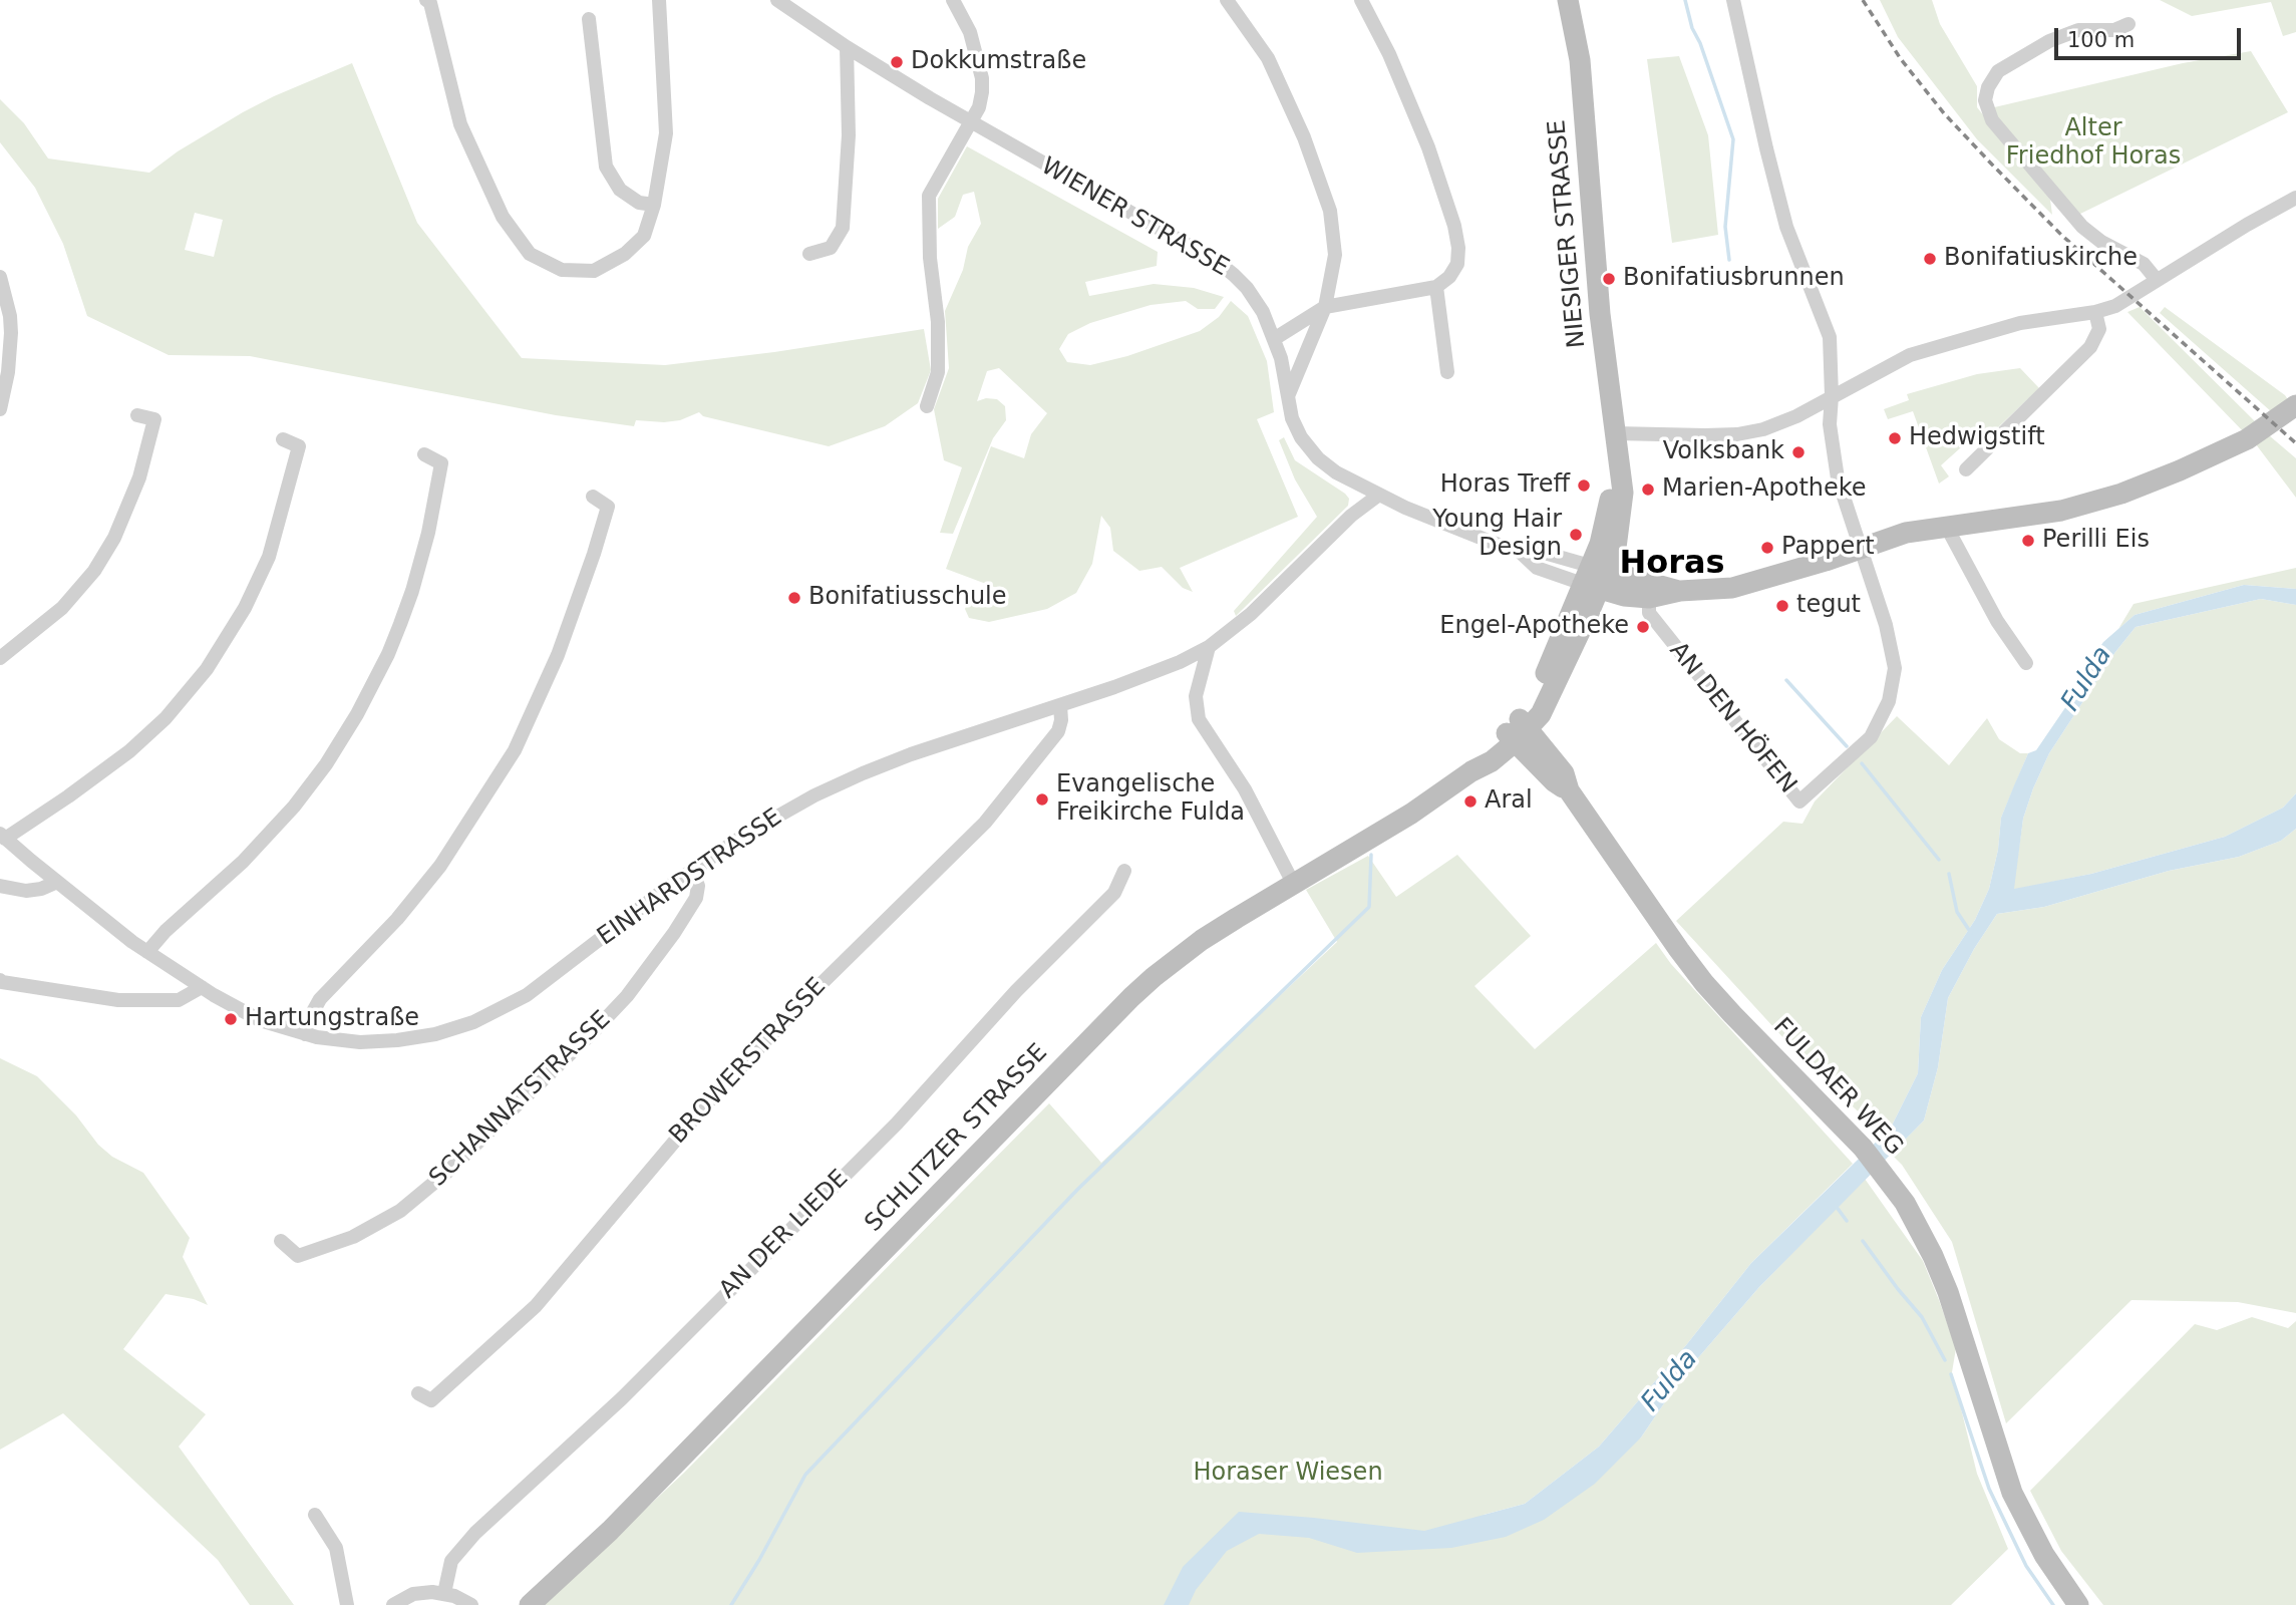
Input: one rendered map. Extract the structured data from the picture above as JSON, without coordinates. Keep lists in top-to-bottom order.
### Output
{
  "streets": {
    "main road": ["NIESIGER STRASSE", "FULDAER WEG", "SCHLITZER STRASSE"],
    "street": [
      "WIENER STRASSE",
      "AN DEN HÖFEN",
      "EINHARDSTRASSE",
      "BROWERSTRASSE",
      "SCHANNATSTRASSE",
      "AN DER LIEDE"
    ]
  },
  "crossings": [
    ["WIENER STRASSE", "NIESIGER STRASSE"],
    ["WIENER STRASSE", "EINHARDSTRASSE"],
    ["WIENER STRASSE", "SCHLITZER STRASSE"],
    ["NIESIGER STRASSE", "SCHLITZER STRASSE"],
    ["EINHARDSTRASSE", "BROWERSTRASSE"],
    ["EINHARDSTRASSE", "SCHANNATSTRASSE"],
    ["FULDAER WEG", "SCHLITZER STRASSE"]
  ],
  "districts": ["Horas"],
  "water": ["Fulda"],
  "parks": ["Alter Friedhof Horas", "Horaser Wiesen"],
  "places": [
    "Dokkumstraße",
    "Bonifatiuskirche",
    "Bonifatiusbrunnen",
    "Hedwigstift",
    "Volksbank",
    "Horas Treff",
    "Marien-Apotheke",
    "Young Hair Design",
    "Perilli Eis",
    "Pappert",
    "Bonifatiusschule",
    "tegut",
    "Engel-Apotheke",
    "Evangelische Freikirche Fulda",
    "Aral",
    "Hartungstraße"
  ],
  "scale_bar": "100 m"
}
